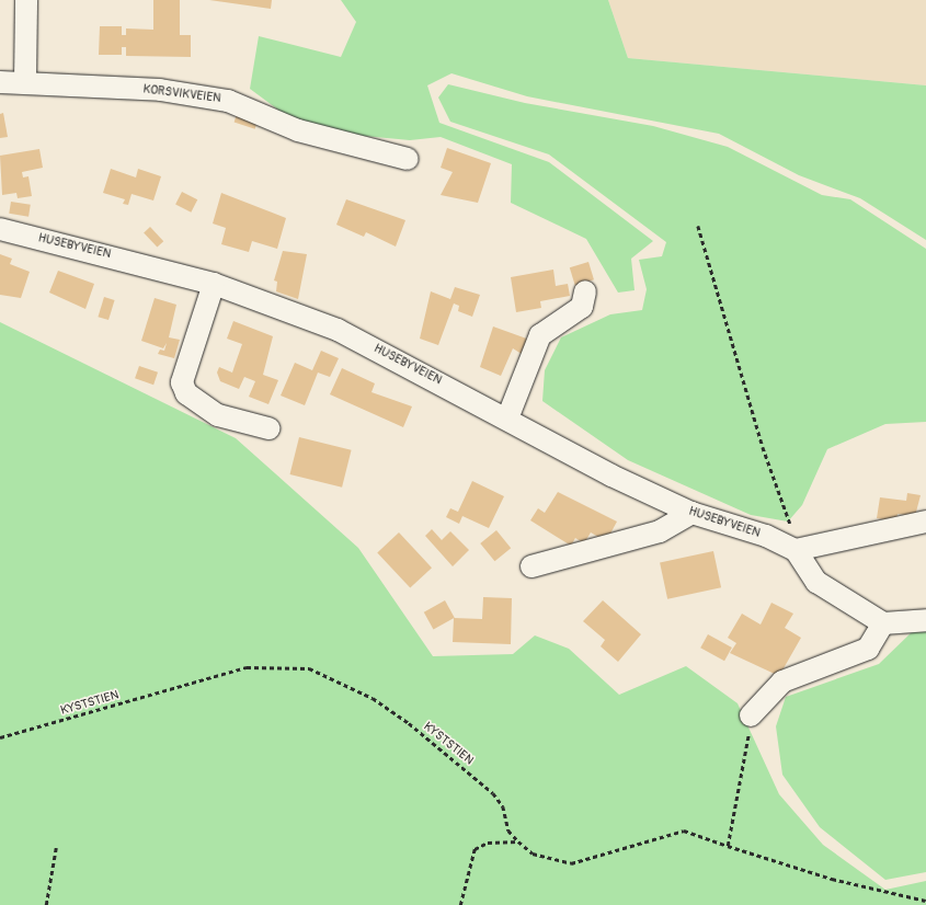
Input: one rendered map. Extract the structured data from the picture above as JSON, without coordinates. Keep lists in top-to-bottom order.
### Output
{
  "streets": {
    "street": ["KORSVIKVEIEN", "HUSEBYVEIEN"],
    "path": ["KYSTSTIEN"]
  }
}
